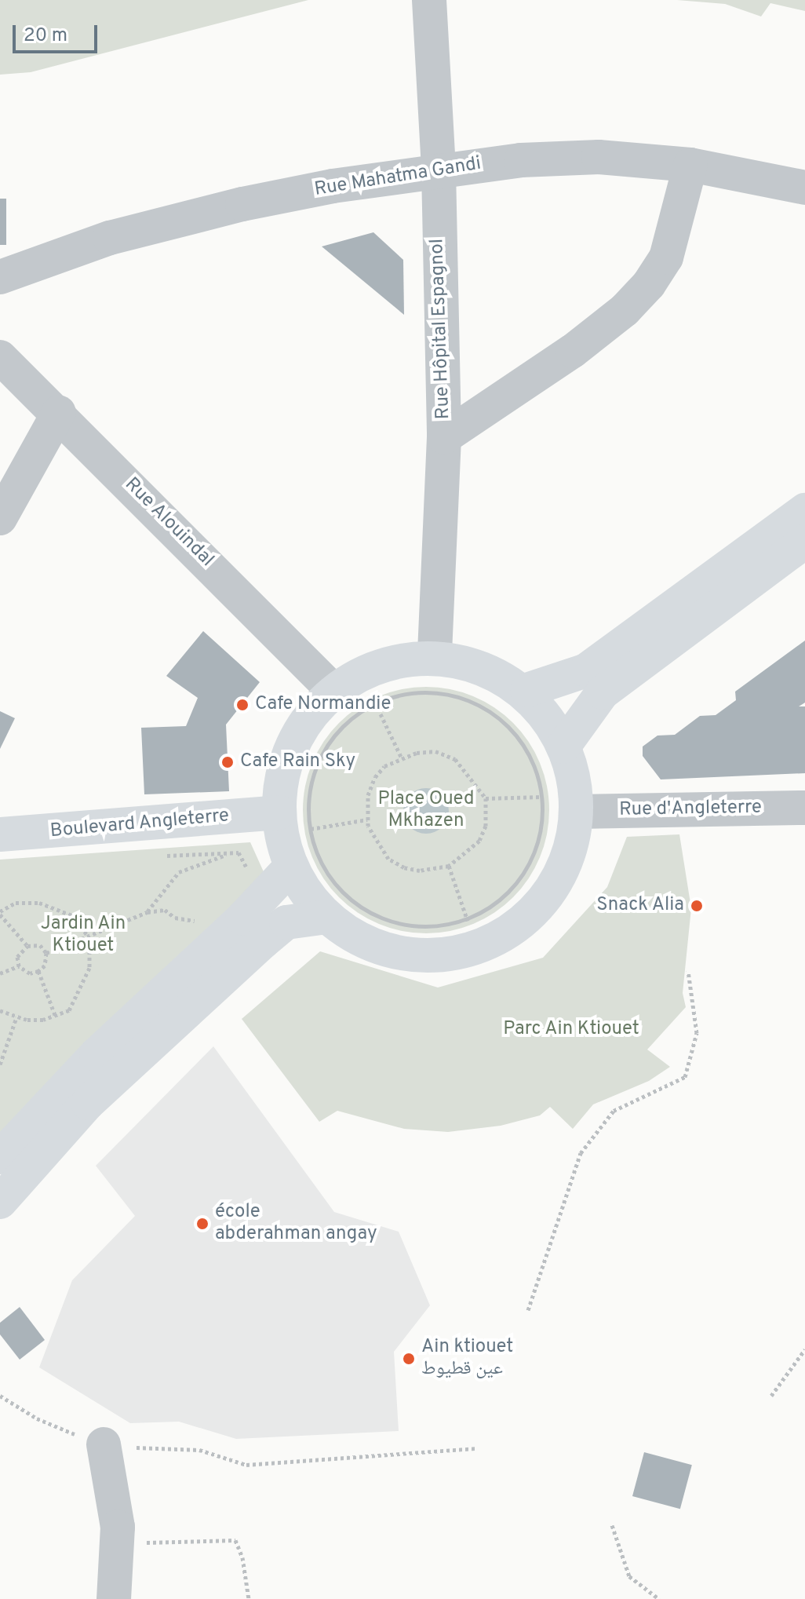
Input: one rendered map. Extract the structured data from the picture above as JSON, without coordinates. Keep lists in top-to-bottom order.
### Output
{
  "streets": {
    "main road": ["Boulevard Angleterre"],
    "street": [
      "Rue Mahatma Gandi",
      "Rue Hôpital Espagnol",
      "Rue Alouindal",
      "Rue d'Angleterre"
    ]
  },
  "crossings": [
    ["Rue Mahatma Gandi", "Rue Hôpital Espagnol"]
  ],
  "parks": ["Place Oued Mkhazen", "Jardin Ain Ktiouet", "Parc Ain Ktiouet"],
  "places": [
    "Cafe Normandie",
    "Cafe Rain Sky",
    "Snack Alia",
    "école abderahman angay",
    "Ain ktiouet عين قطيوط"
  ],
  "scale_bar": "20 m"
}
